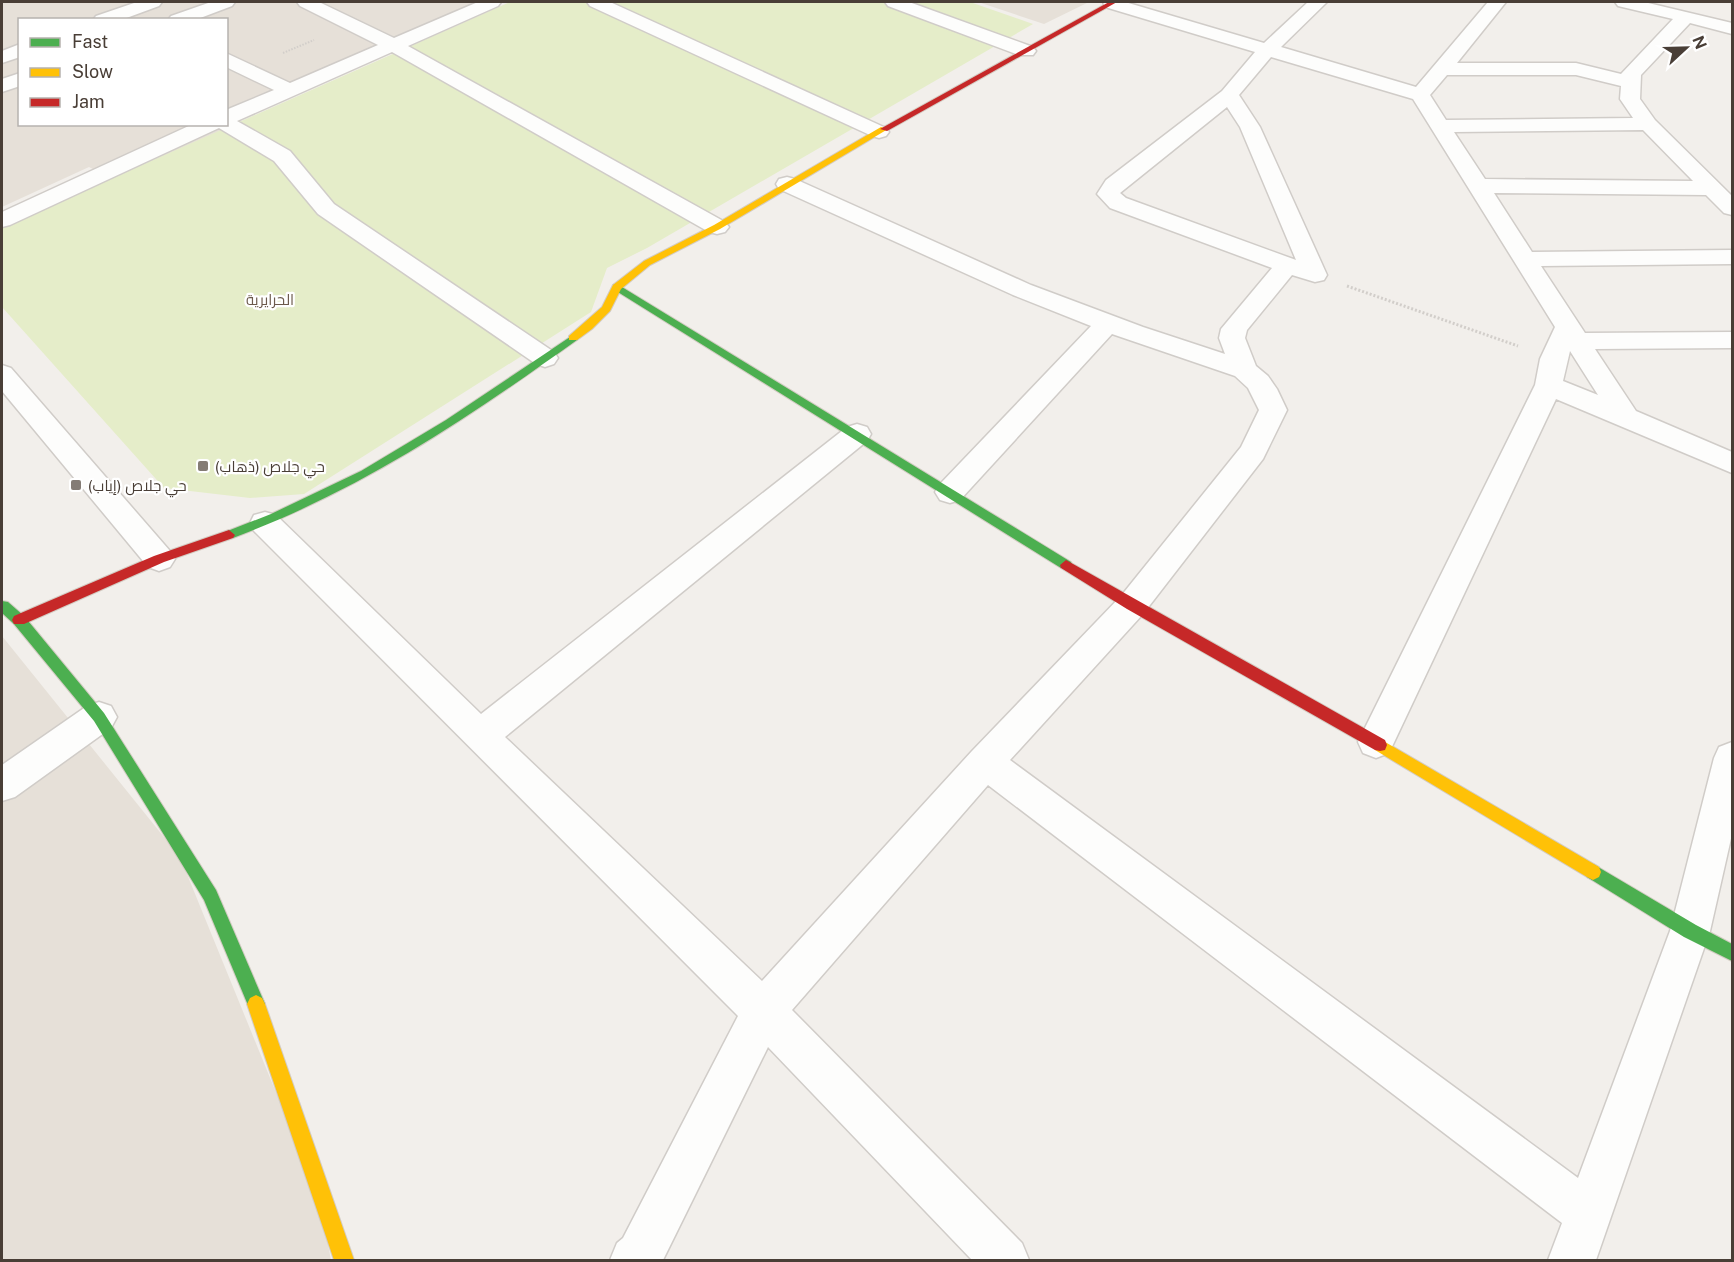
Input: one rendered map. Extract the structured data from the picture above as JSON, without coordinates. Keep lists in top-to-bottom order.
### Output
{
  "districts": ["الحرايرية"],
  "places": {
    "transit": ["حي جلاص (ذهاب)", "حي جلاص (إياب)"]
  },
  "legend": ["Fast", "Slow", "Jam"],
  "north": "right"
}
